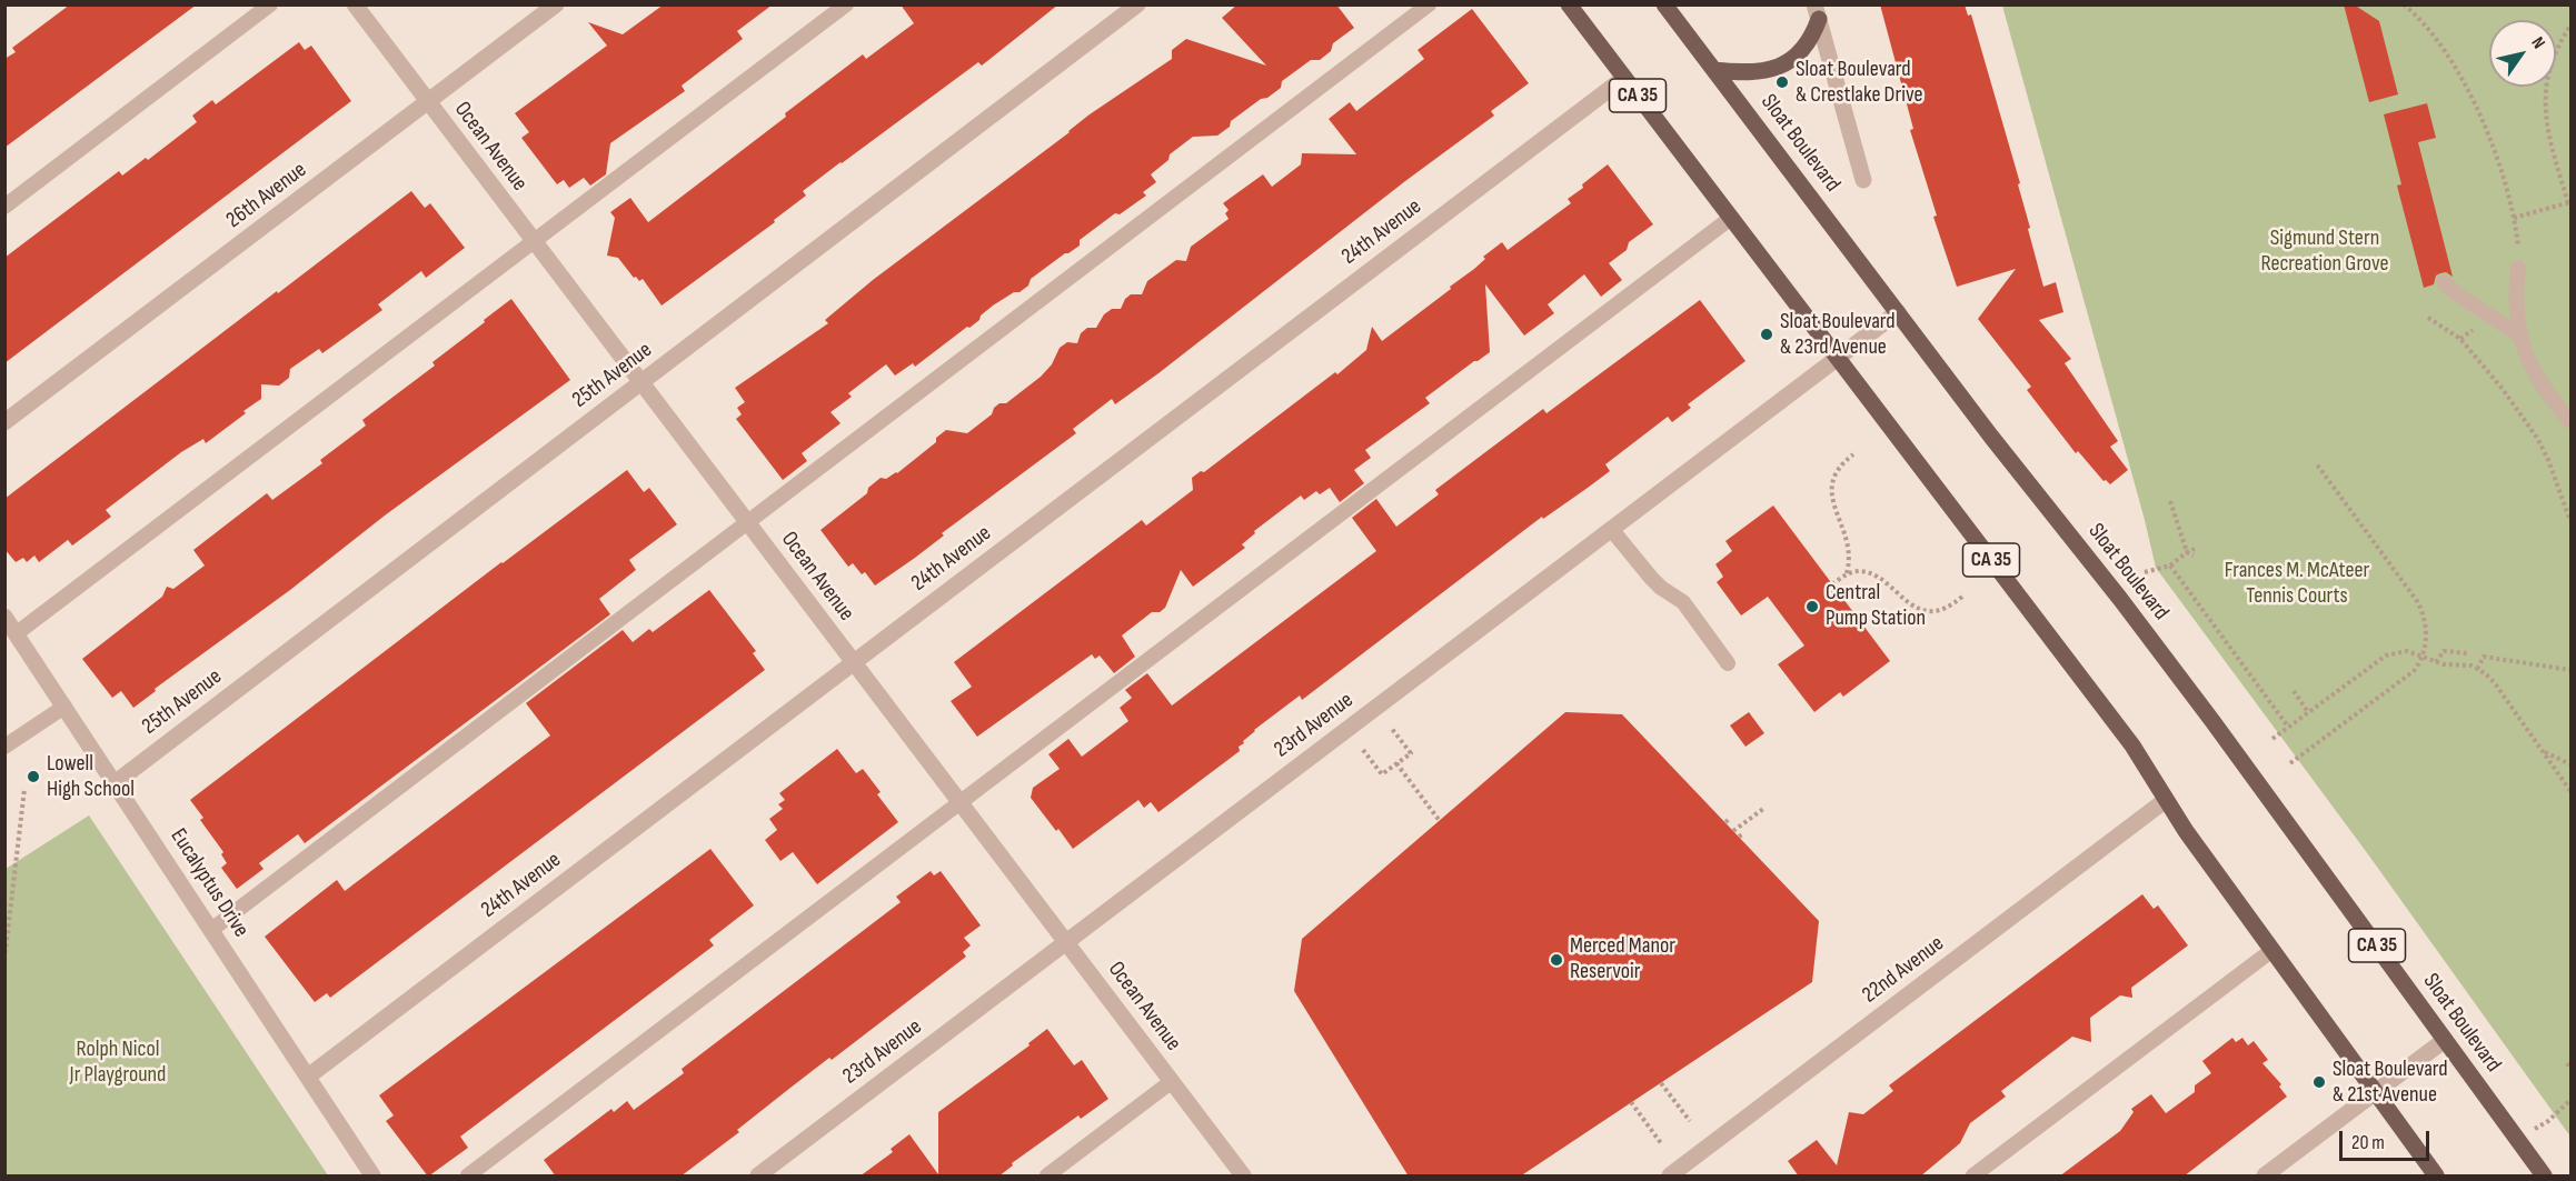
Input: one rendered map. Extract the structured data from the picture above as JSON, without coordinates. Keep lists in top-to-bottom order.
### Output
{
  "streets": {
    "main road": ["CA 35", "Sloat Boulevard"],
    "street": [
      "Ocean Avenue",
      "26th Avenue",
      "24th Avenue",
      "25th Avenue",
      "23rd Avenue",
      "Eucalyptus Drive",
      "22nd Avenue"
    ]
  },
  "crossings": [
    ["CA 35", "24th Avenue"],
    ["CA 35", "23rd Avenue"],
    ["CA 35", "22nd Avenue"],
    ["Sloat Boulevard", "23rd Avenue"],
    ["Ocean Avenue", "26th Avenue"],
    ["Ocean Avenue", "24th Avenue"],
    ["Ocean Avenue", "25th Avenue"],
    ["Ocean Avenue", "23rd Avenue"],
    ["24th Avenue", "Eucalyptus Drive"],
    ["25th Avenue", "Eucalyptus Drive"]
  ],
  "parks": ["Sigmund Stern Recreation Grove", "Frances M. McAteer Tennis Courts", "Rolph Nicol Jr Playground"],
  "places": [
    "Sloat Boulevard & Crestlake Drive",
    "Sloat Boulevard & 23rd Avenue",
    "Central Pump Station",
    "Lowell High School",
    "Merced Manor Reservoir",
    "Sloat Boulevard & 21st Avenue"
  ],
  "scale_bar": "20 m",
  "north": "top right"
}
